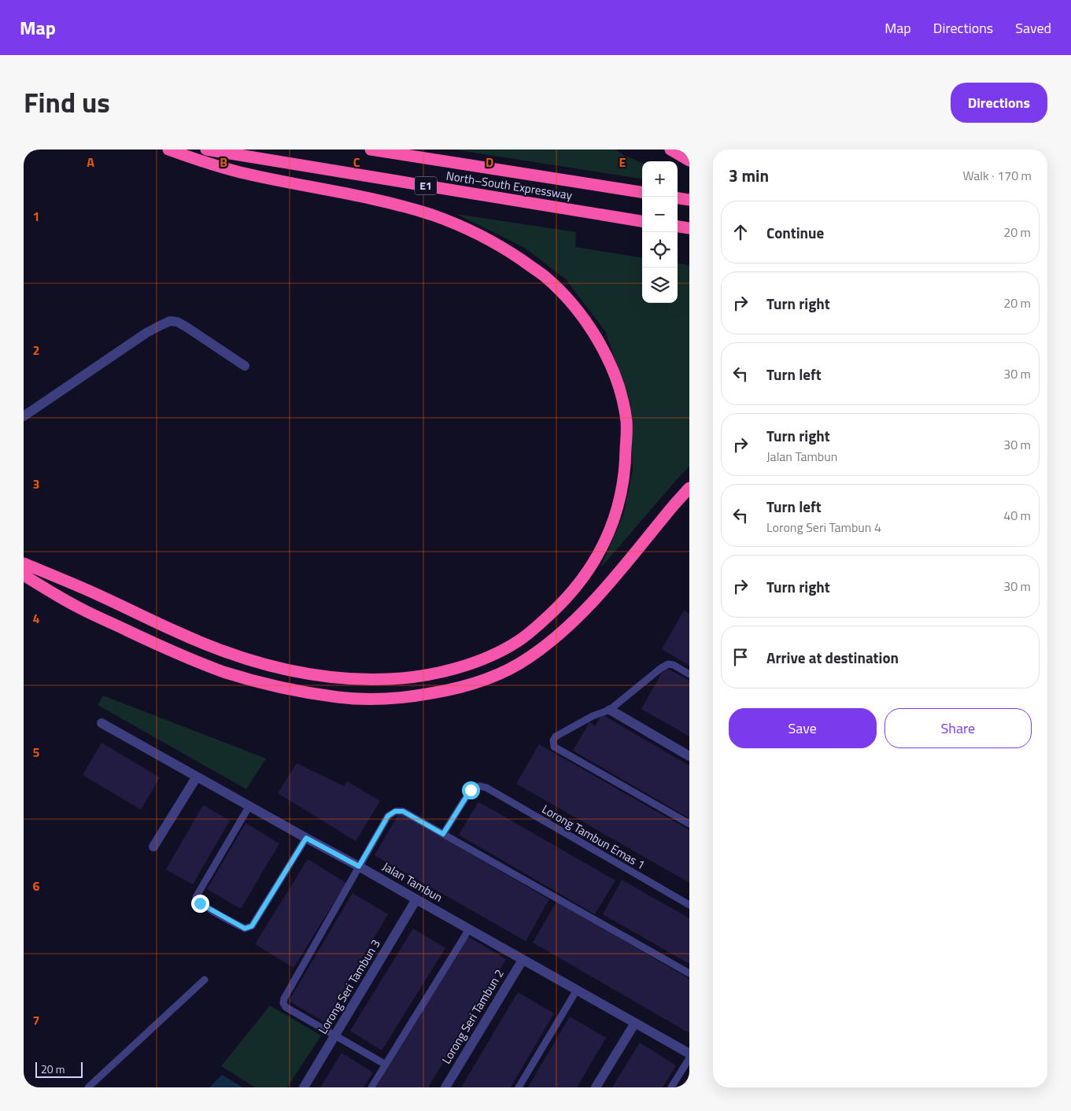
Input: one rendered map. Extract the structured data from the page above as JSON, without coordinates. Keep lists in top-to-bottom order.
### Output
{
  "streets": {
    "highway": ["E1", "North–South Expressway"],
    "street": ["Jalan Tambun", "Lorong Seri Tambun 3", "Lorong Seri Tambun 2"],
    "lane": ["Lorong Tambun Emas 1"]
  },
  "crossings": [
    ["Jalan Tambun", "Lorong Seri Tambun 3"],
    ["Jalan Tambun", "Lorong Seri Tambun 2"]
  ],
  "scale_bar": "20 m",
  "page": {
    "header": "Map",
    "nav": ["Map", "Directions", "Saved"],
    "title": "Find us",
    "buttons": [
      "Directions",
      ["Save", "Share"]
    ],
    "heading": ["3 min", "Walk · 170 m"],
    "map_buttons": ["+", "−"],
    "list": [
      ["Continue", "20 m"],
      ["Turn right", "20 m"],
      ["Turn left", "30 m"],
      ["Turn right", "Jalan Tambun", "30 m"],
      ["Turn left", "Lorong Seri Tambun 4", "40 m"],
      ["Turn right", "30 m"],
      "Arrive at destination"
    ],
    "scale": "20 m"
  },
  "grid": {
    "columns": [
      "A",
      "B",
      "C",
      "D",
      "E"
    ],
    "rows": [
      "1",
      "2",
      "3",
      "4",
      "5",
      "6",
      "7"
    ]
  }
}
